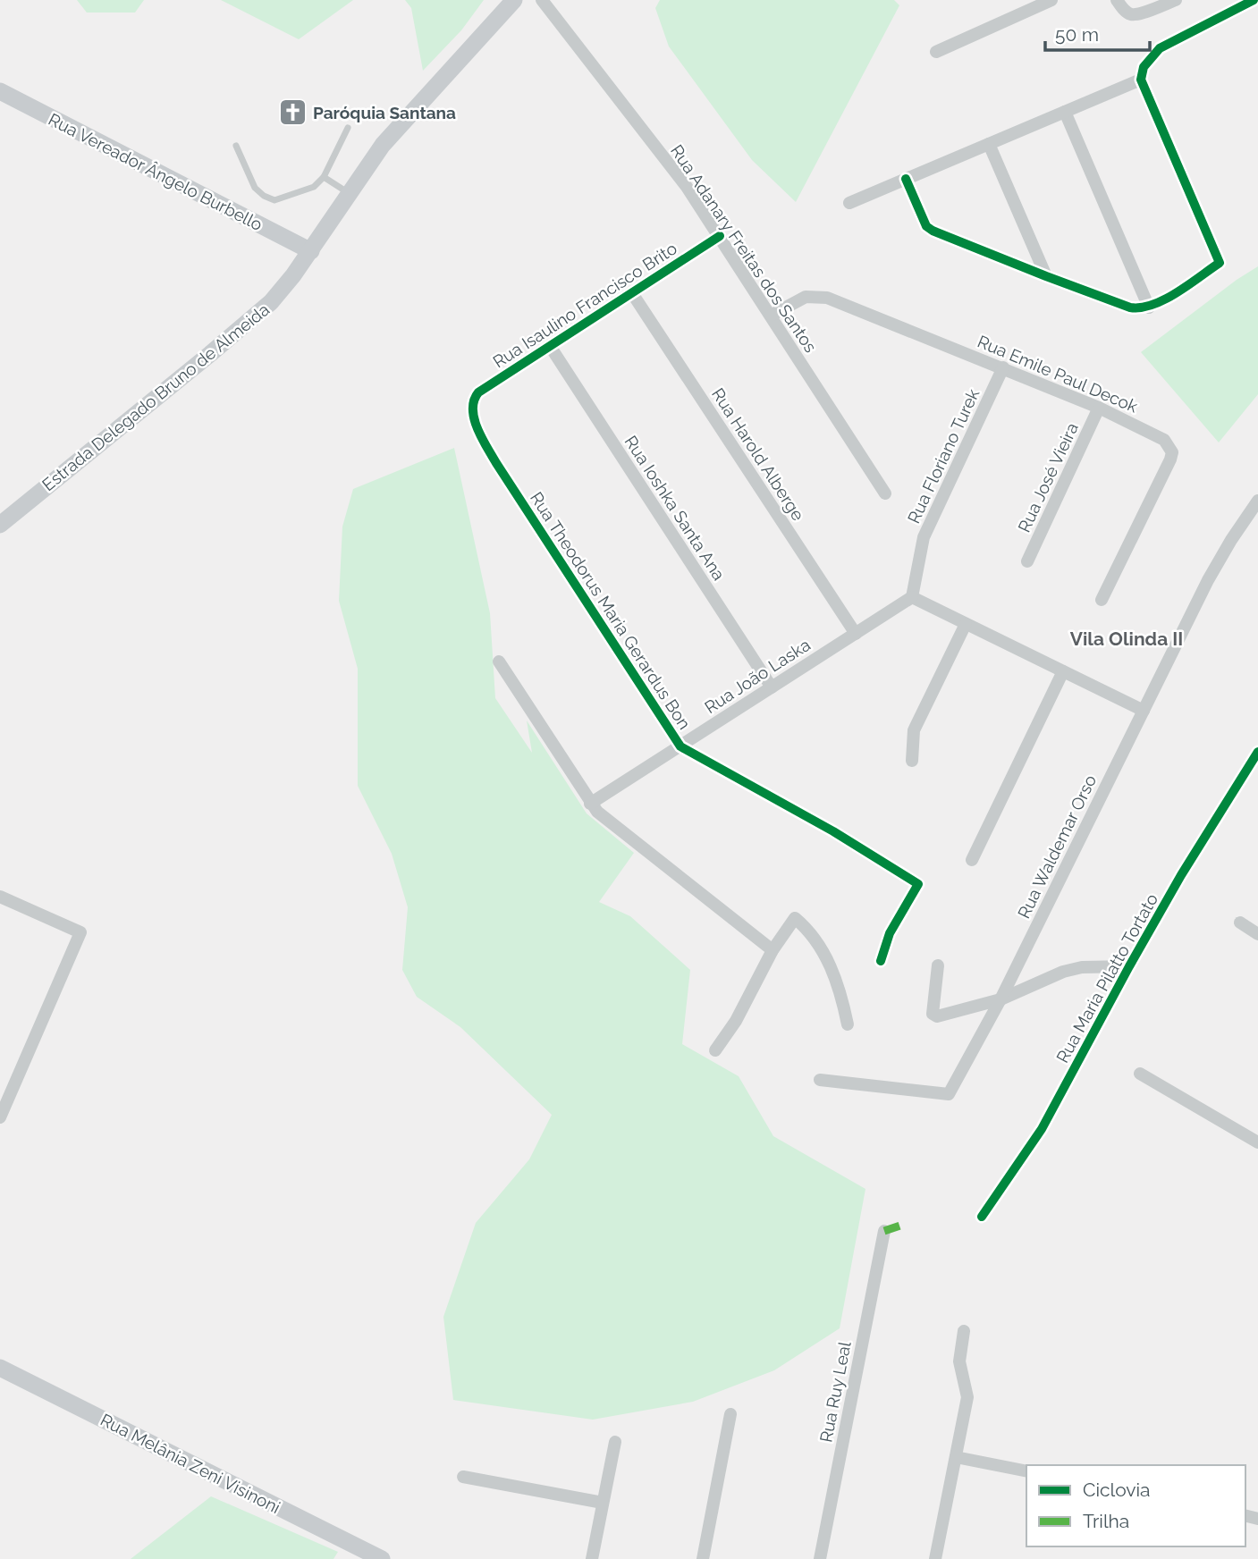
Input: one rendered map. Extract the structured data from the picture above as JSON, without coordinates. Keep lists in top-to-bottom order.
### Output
{
  "streets": {
    "main road": ["Rua Vereador Ângelo Burbello", "Estrada Delegado Bruno de Almeida", "Rua Melânia Zeni Visinoni"],
    "street": [
      "Rua Adanary Freitas dos Santos",
      "Rua Isaulino Francisco Brito",
      "Rua Emile Paul Decok",
      "Rua Harold Alberge",
      "Rua Floriano Turek",
      "Rua José Vieira",
      "Rua Ioshka Santa Ana",
      "Rua Theodorus Maria Gerardus Bon",
      "Rua João Laska",
      "Rua Waldemar Orso",
      "Rua Maria Pilatto Tortato",
      "Rua Ruy Leal"
    ]
  },
  "crossings": [
    ["Rua Vereador Ângelo Burbello", "Estrada Delegado Bruno de Almeida"],
    ["Rua Adanary Freitas dos Santos", "Rua Isaulino Francisco Brito"],
    ["Rua Adanary Freitas dos Santos", "Rua Emile Paul Decok"],
    ["Rua Isaulino Francisco Brito", "Rua Harold Alberge"],
    ["Rua Isaulino Francisco Brito", "Rua Ioshka Santa Ana"],
    ["Rua Isaulino Francisco Brito", "Rua Theodorus Maria Gerardus Bon"],
    ["Rua Emile Paul Decok", "Rua Floriano Turek"],
    ["Rua Emile Paul Decok", "Rua José Vieira"],
    ["Rua Harold Alberge", "Rua João Laska"],
    ["Rua Floriano Turek", "Rua João Laska"],
    ["Rua Ioshka Santa Ana", "Rua João Laska"],
    ["Rua Theodorus Maria Gerardus Bon", "Rua João Laska"]
  ],
  "districts": ["Vila Olinda II"],
  "places": {
    "church": ["Paróquia Santana"]
  },
  "legend": ["Ciclovia", "Trilha"],
  "scale_bar": "50 m"
}
